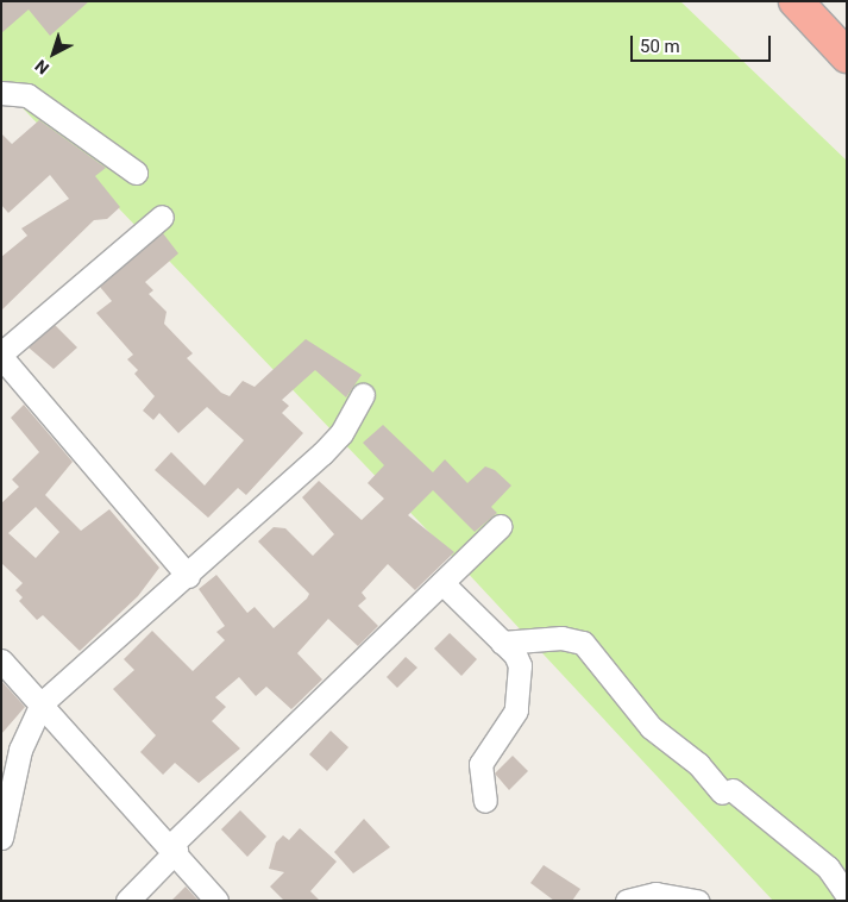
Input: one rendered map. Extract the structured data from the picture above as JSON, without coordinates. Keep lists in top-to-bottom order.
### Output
{
  "scale_bar": "50 m",
  "north": "bottom left"
}
